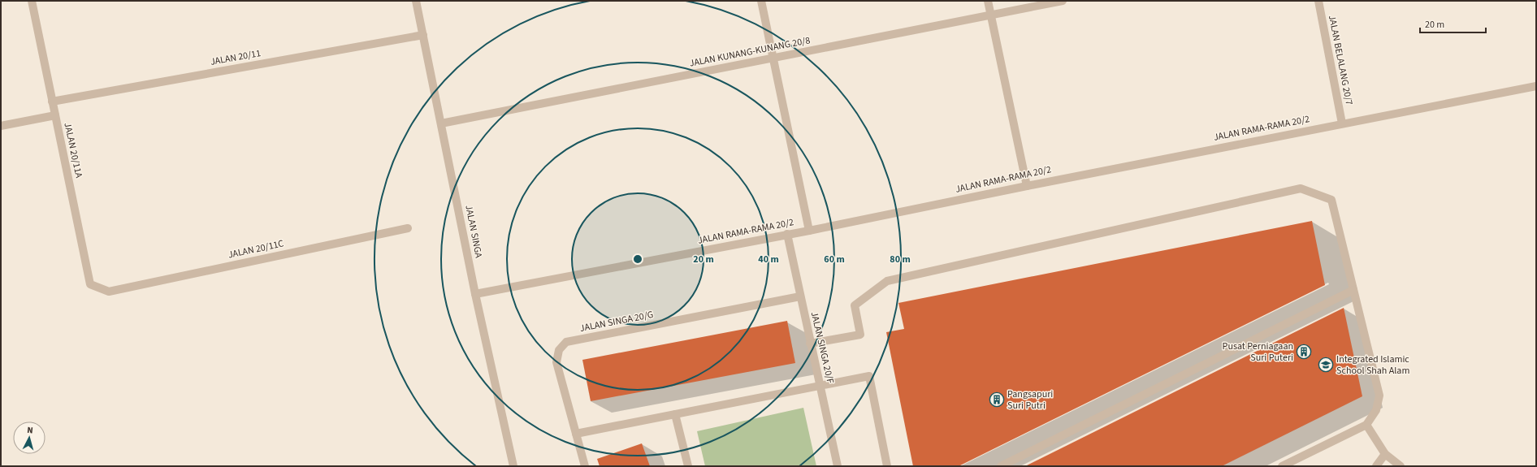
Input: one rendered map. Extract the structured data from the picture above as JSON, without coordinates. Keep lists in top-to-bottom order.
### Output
{
  "streets": {
    "street": [
      "JALAN KUNANG-KUNANG 20/8",
      "JALAN 20/11",
      "JALAN BELALANG 20/7",
      "JALAN RAMA-RAMA 20/2",
      "JALAN 20/11A",
      "JALAN SINGA",
      "JALAN 20/11C",
      "JALAN SINGA 20/G",
      "JALAN SINGA 20/F"
    ]
  },
  "crossings": [
    ["JALAN KUNANG-KUNANG 20/8", "JALAN SINGA"],
    ["JALAN 20/11", "JALAN 20/11A"],
    ["JALAN 20/11", "JALAN SINGA"],
    ["JALAN BELALANG 20/7", "JALAN RAMA-RAMA 20/2"],
    ["JALAN RAMA-RAMA 20/2", "JALAN SINGA"],
    ["JALAN RAMA-RAMA 20/2", "JALAN SINGA 20/F"],
    ["JALAN 20/11A", "JALAN 20/11C"],
    ["JALAN SINGA 20/G", "JALAN SINGA 20/F"]
  ],
  "places": {
    "building": ["Pusat Perniagaan Suri Puteri", "Pangsapuri Suri Putri"],
    "school or university": ["Integrated Islamic School Shah Alam"]
  },
  "scale_bar": "20 m",
  "north": "top",
  "rings": [
    "20 m",
    "40 m",
    "60 m",
    "80 m"
  ]
}
